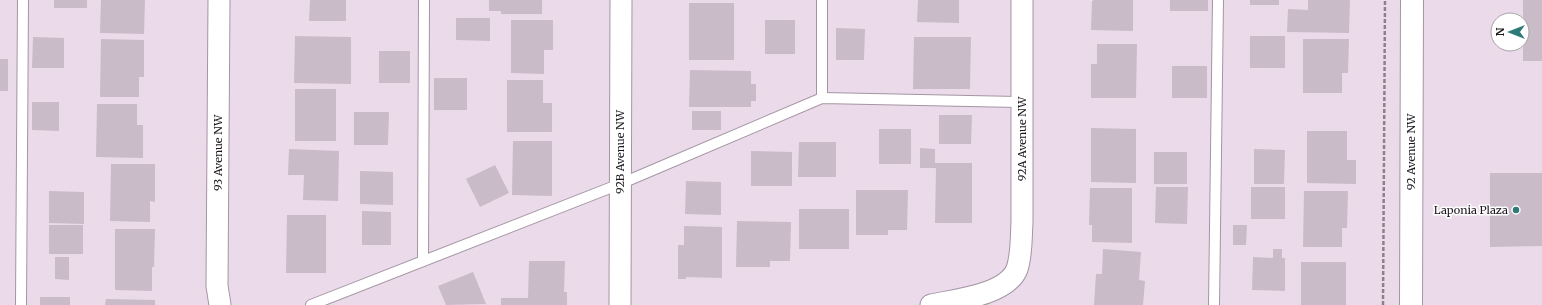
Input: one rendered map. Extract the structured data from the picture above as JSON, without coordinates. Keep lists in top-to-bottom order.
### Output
{
  "streets": {
    "street": [
      "92A Avenue NW",
      "92B Avenue NW",
      "92 Avenue NW",
      "93 Avenue NW"
    ]
  },
  "places": ["Laponia Plaza"],
  "north": "left"
}
